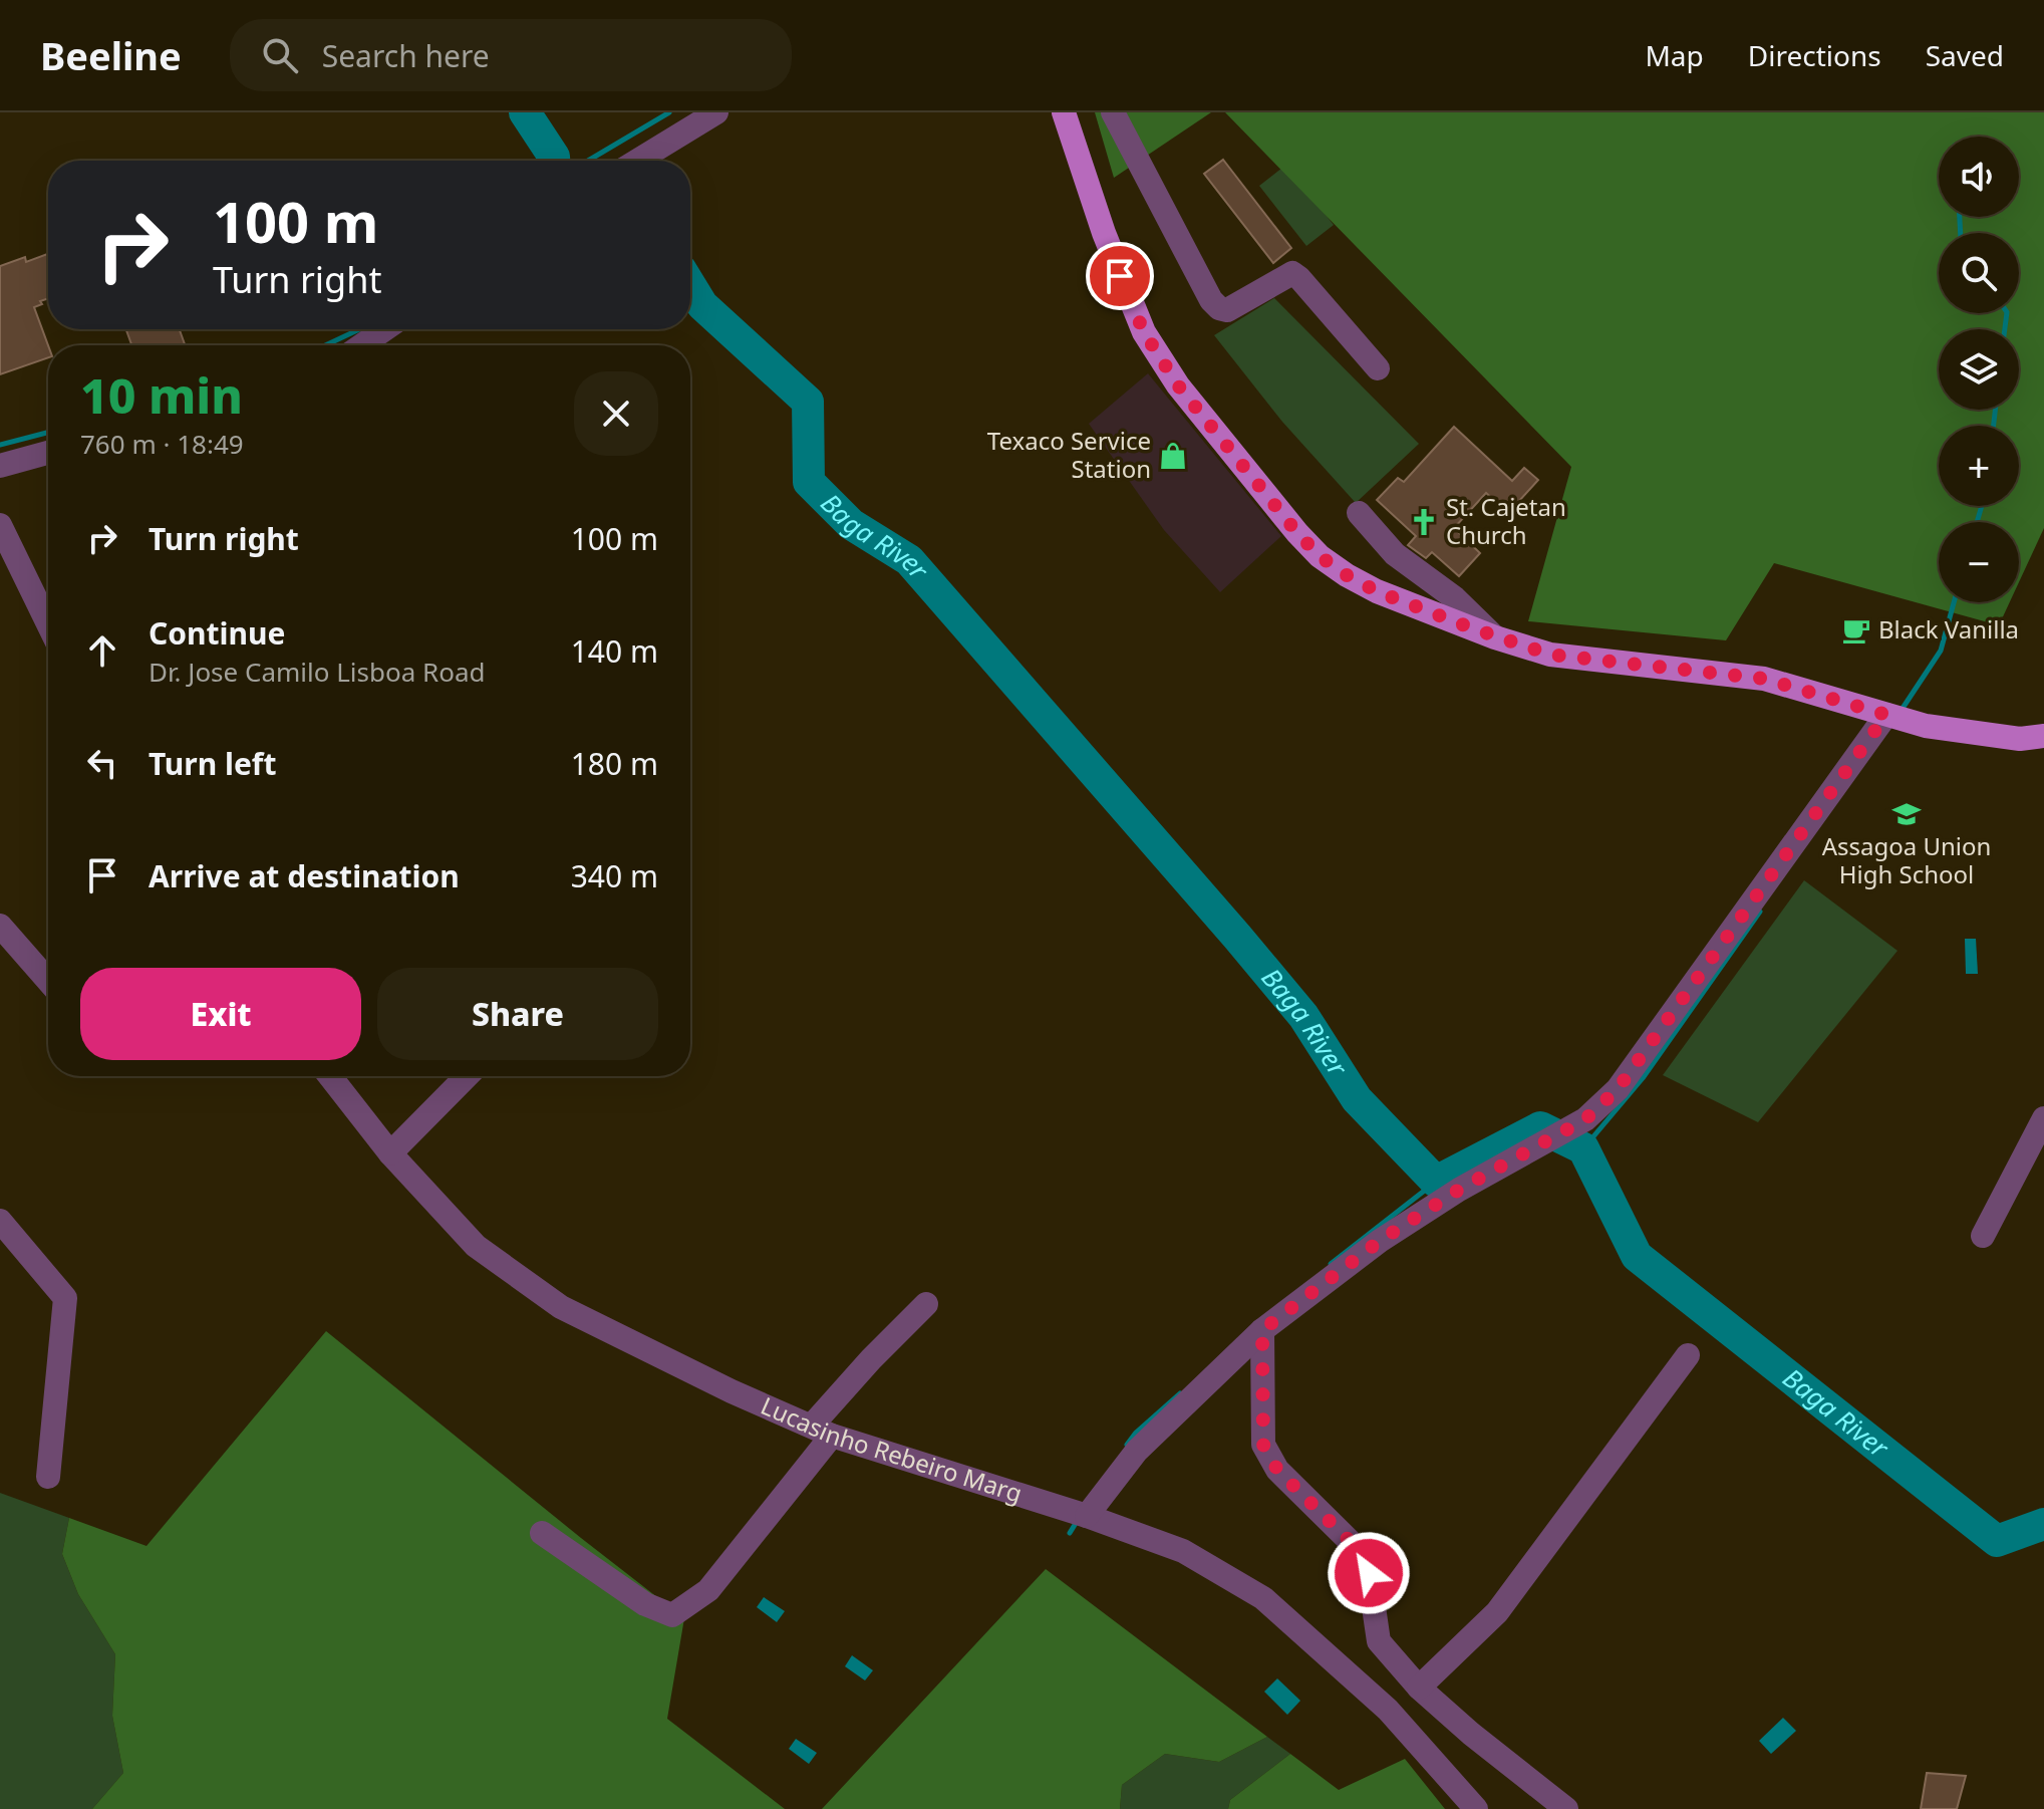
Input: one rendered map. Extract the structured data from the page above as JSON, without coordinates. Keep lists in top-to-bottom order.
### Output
{
  "streets": {
    "street": ["Lucasinho Rebeiro Marg"]
  },
  "water": ["Baga River"],
  "places": {
    "shop": ["Texaco Service Station"],
    "church": ["St. Cajetan Church"],
    "cafe": ["Black Vanilla"],
    "school or university": ["Assagoa Union High School"]
  },
  "page": {
    "header": "Beeline",
    "search": "Search here",
    "nav": ["Map", "Directions", "Saved"],
    "map_buttons": ["+", "−"],
    "turn": ["100 m", "Turn right"],
    "heading": ["10 min", "760 m · 18:49"],
    "list": [
      {
        "name": "Turn right",
        "value": "100 m"
      },
      {
        "name": "Continue",
        "note": "Dr. Jose Camilo Lisboa Road",
        "value": "140 m"
      },
      {
        "name": "Turn left",
        "value": "180 m"
      },
      {
        "name": "Arrive at destination",
        "value": "340 m"
      }
    ],
    "buttons": ["Exit", "Share"]
  }
}
